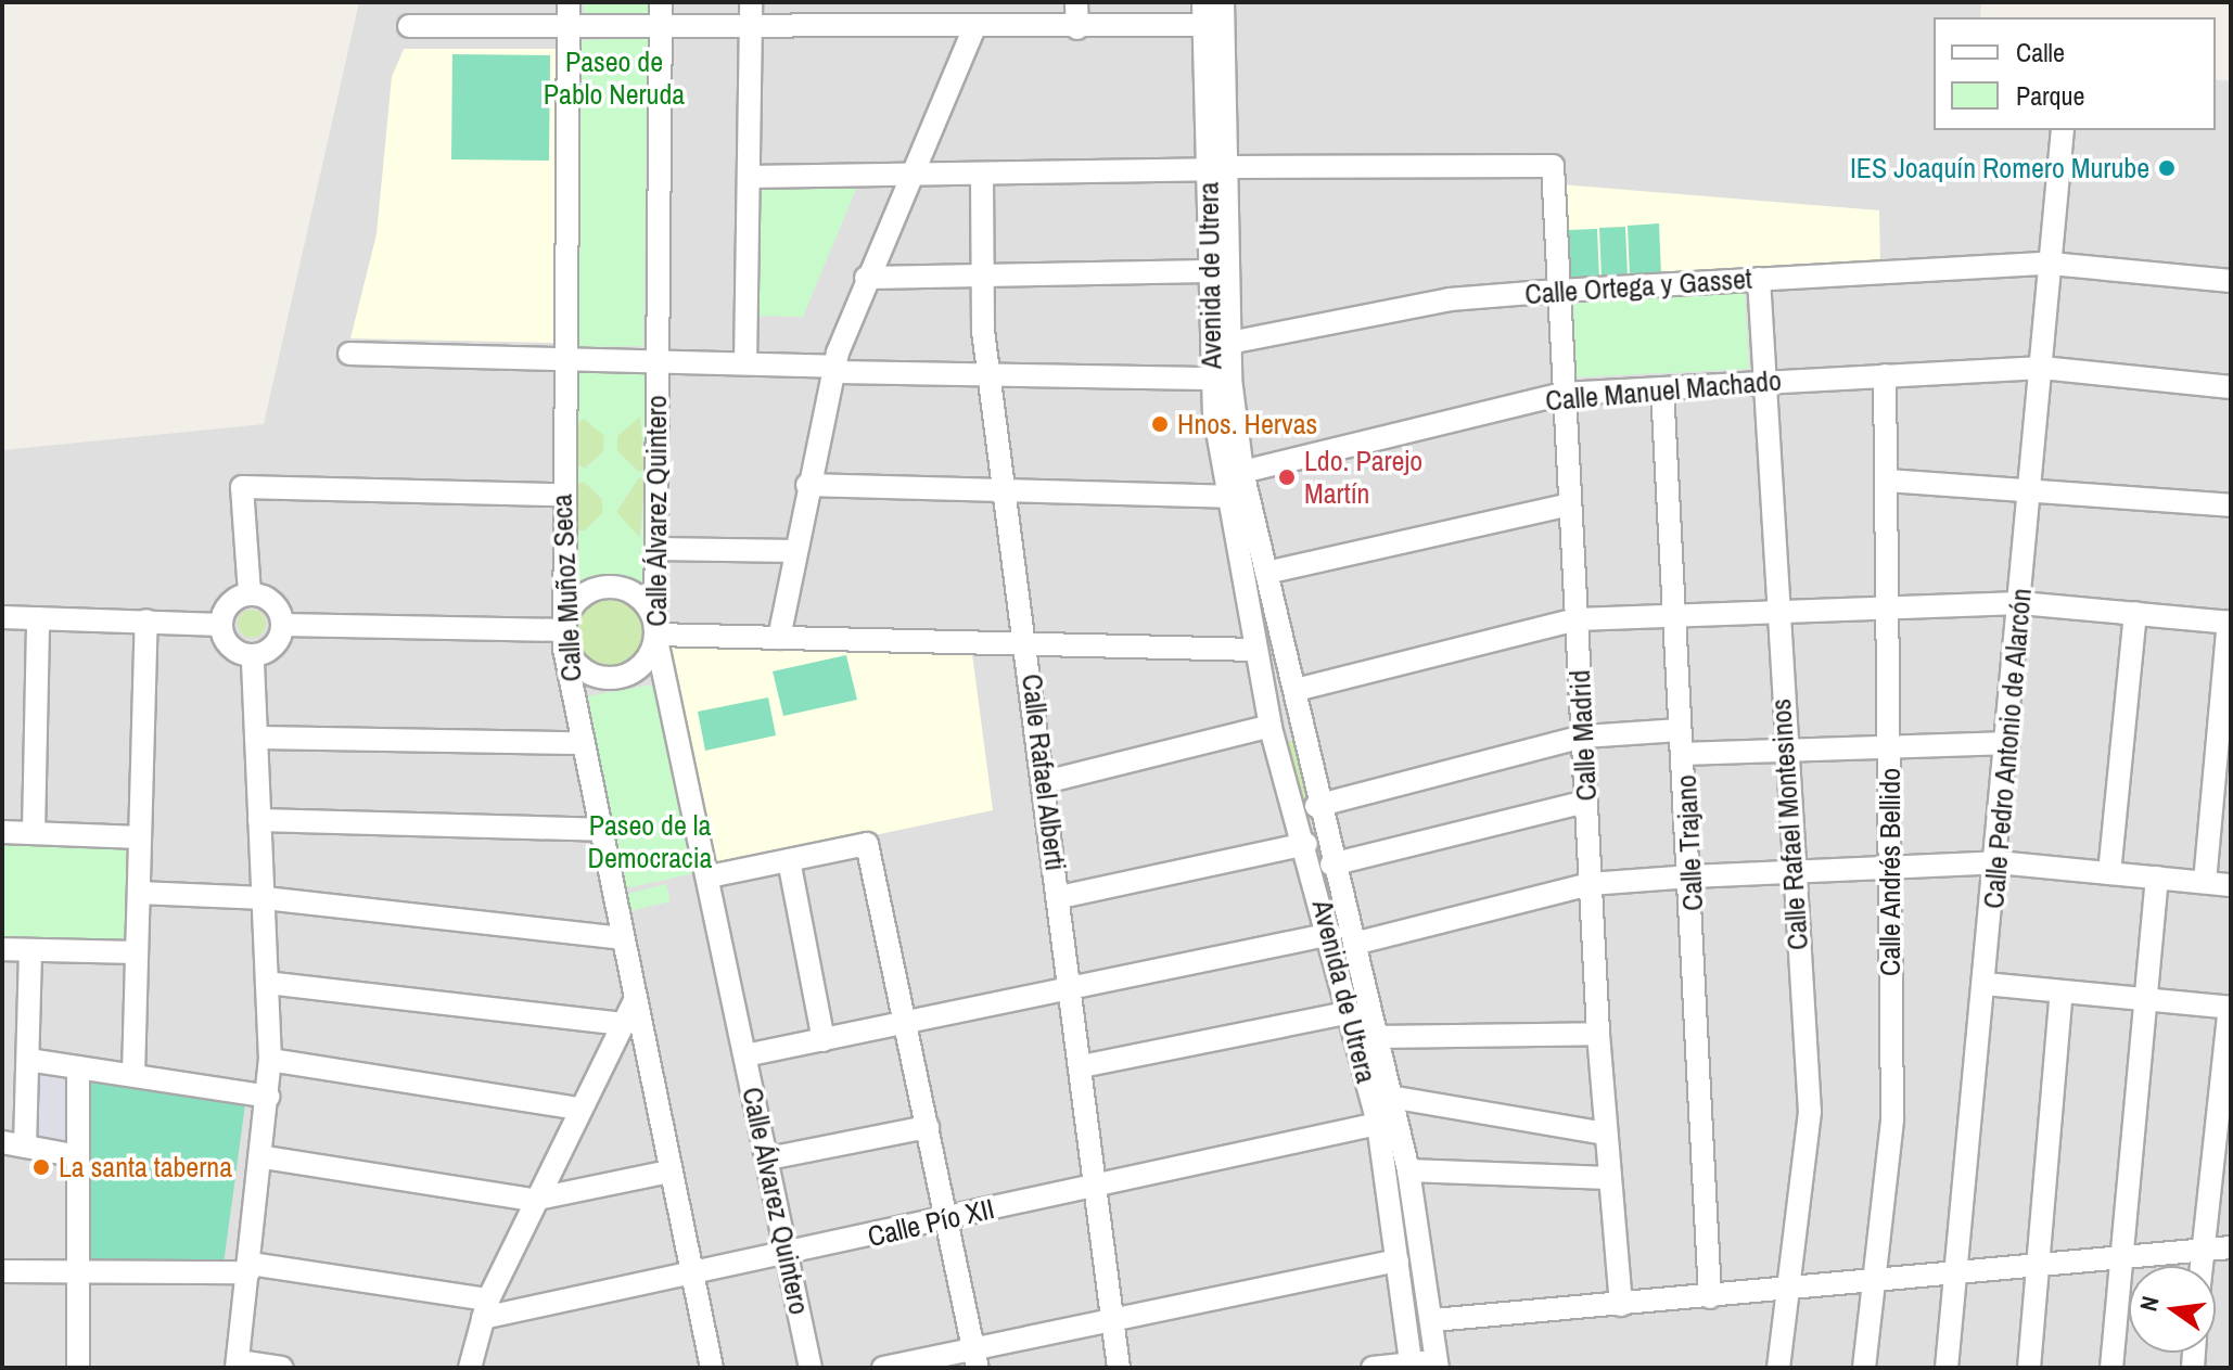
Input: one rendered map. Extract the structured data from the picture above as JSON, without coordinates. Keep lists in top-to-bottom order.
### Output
{
  "streets": {
    "street": [
      "Avenida de Utrera",
      "Calle Ortega y Gasset",
      "Calle Manuel Machado",
      "Calle Álvarez Quintero",
      "Calle Muñoz Seca",
      "Calle Madrid",
      "Calle Pedro Antonio de Alarcón",
      "Calle Rafael Alberti",
      "Calle Rafael Montesinos",
      "Calle Trajano",
      "Calle Andrés Bellido",
      "Calle Pío XII"
    ]
  },
  "crossings": [
    ["Avenida de Utrera", "Calle Ortega y Gasset"],
    ["Avenida de Utrera", "Calle Manuel Machado"],
    ["Avenida de Utrera", "Calle Madrid"],
    ["Avenida de Utrera", "Calle Pío XII"],
    ["Calle Ortega y Gasset", "Calle Madrid"],
    ["Calle Ortega y Gasset", "Calle Pedro Antonio de Alarcón"],
    ["Calle Ortega y Gasset", "Calle Rafael Montesinos"],
    ["Calle Manuel Machado", "Calle Madrid"],
    ["Calle Manuel Machado", "Calle Pedro Antonio de Alarcón"],
    ["Calle Manuel Machado", "Calle Rafael Montesinos"],
    ["Calle Manuel Machado", "Calle Trajano"],
    ["Calle Manuel Machado", "Calle Andrés Bellido"],
    ["Calle Álvarez Quintero", "Calle Muñoz Seca"],
    ["Calle Álvarez Quintero", "Calle Pío XII"],
    ["Calle Muñoz Seca", "Calle Pío XII"],
    ["Calle Rafael Alberti", "Calle Pío XII"]
  ],
  "parks": ["Paseo de Pablo Neruda", "Paseo de la Democracia"],
  "places": [
    "IES Joaquín Romero Murube",
    "Hnos. Hervas",
    "Ldo. Parejo Martín",
    "La santa taberna"
  ],
  "legend": ["Calle", "Parque"],
  "north": "left"
}
